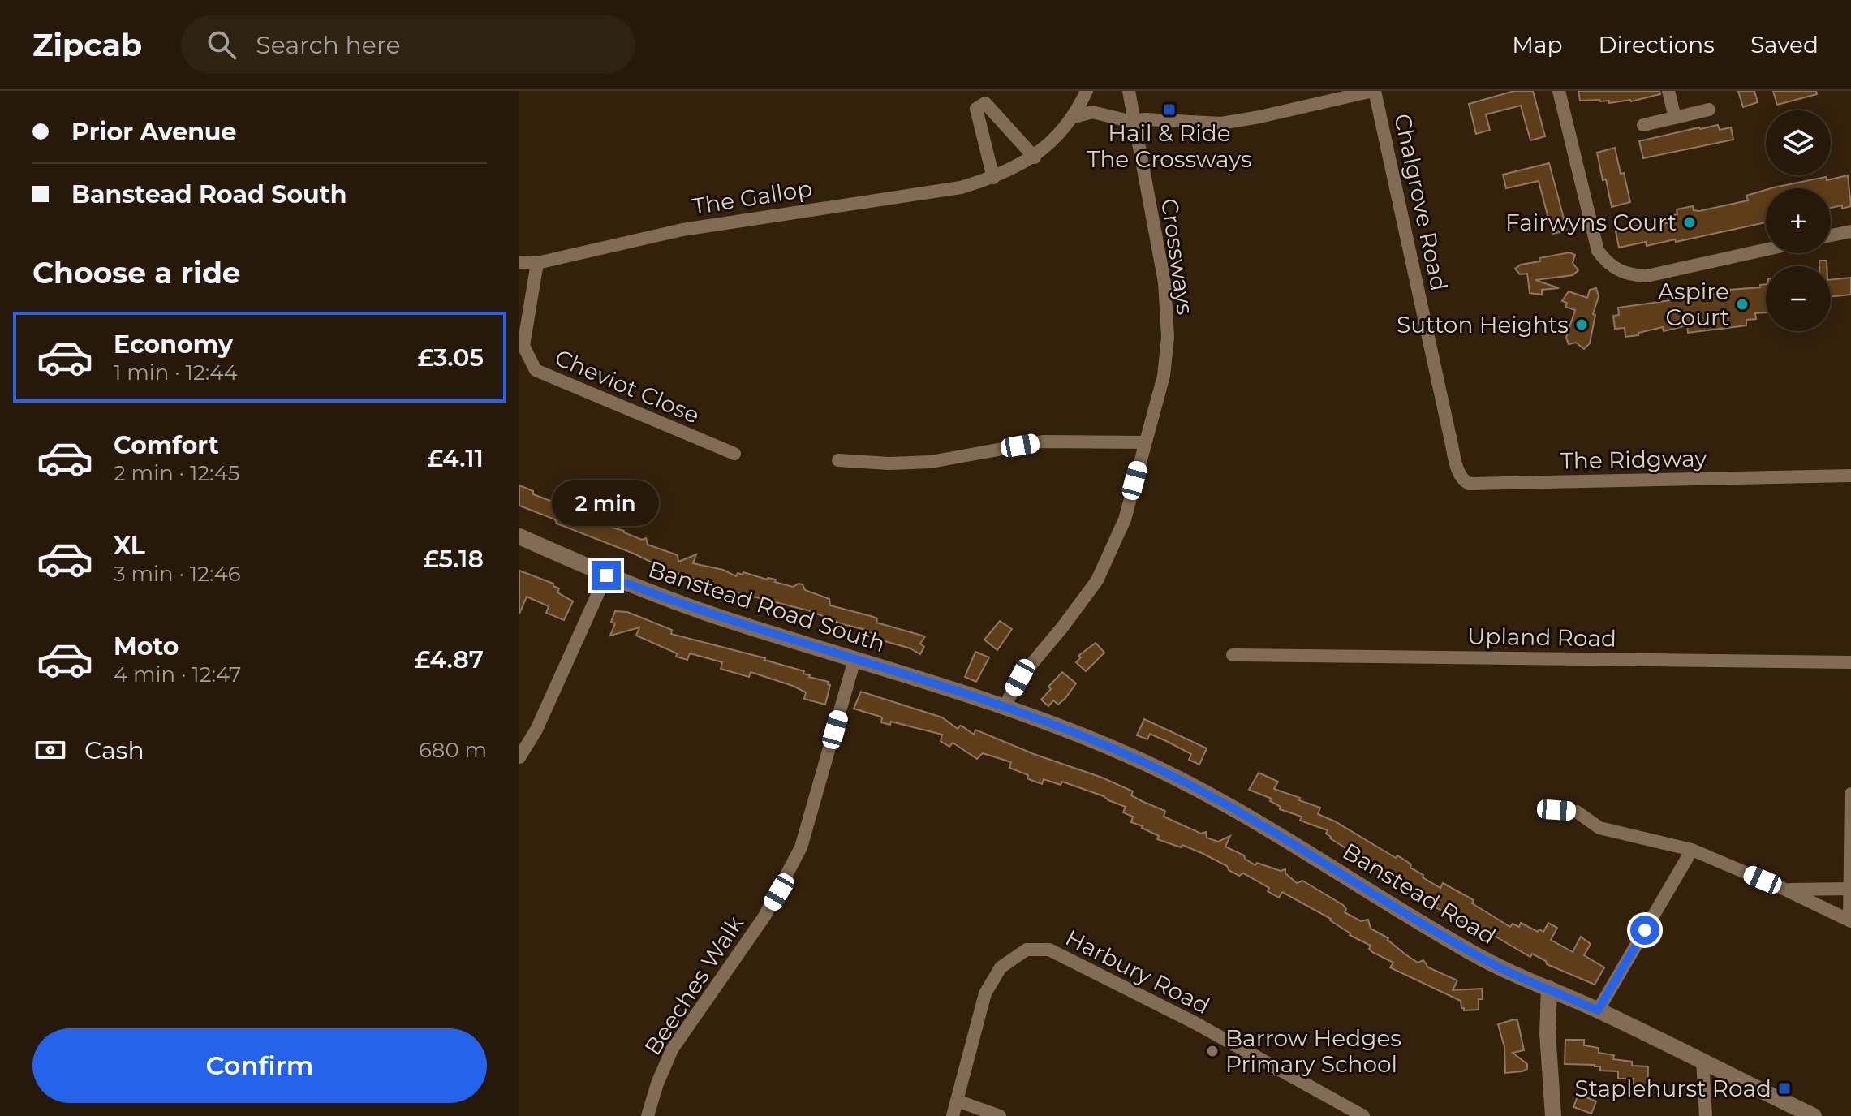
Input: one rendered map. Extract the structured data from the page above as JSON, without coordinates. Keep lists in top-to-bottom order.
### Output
{
  "streets": {
    "street": [
      "The Gallop",
      "Chalgrove Road",
      "Crossways",
      "Cheviot Close",
      "The Ridgway",
      "Banstead Road South",
      "Upland Road",
      "Banstead Road",
      "Harbury Road",
      "Beeches Walk"
    ]
  },
  "crossings": [
    ["The Gallop", "Cheviot Close"],
    ["Chalgrove Road", "The Ridgway"],
    ["Crossways", "Banstead Road South"],
    ["Crossways", "Banstead Road"],
    ["Banstead Road South", "Banstead Road"],
    ["Banstead Road South", "Beeches Walk"]
  ],
  "places": {
    "transit": ["Hail & Ride The Crossways", "Staplehurst Road"],
    "other": [
      "Fairwyns Court",
      "Aspire Court",
      "Sutton Heights",
      "Barrow Hedges Primary School"
    ]
  },
  "page": {
    "header": "Zipcab",
    "search": "Search here",
    "nav": ["Map", "Directions", "Saved"],
    "banner": ["Prior Avenue", "Banstead Road South"],
    "map_buttons": ["+", "−"],
    "heading": "Choose a ride",
    "list": [
      {
        "name": "Economy",
        "note": "1 min · 12:44",
        "value": "£3.05"
      },
      {
        "name": "Comfort",
        "note": "2 min · 12:45",
        "value": "£4.11"
      },
      {
        "name": "XL",
        "note": "3 min · 12:46",
        "value": "£5.18"
      },
      {
        "name": "Moto",
        "note": "4 min · 12:47",
        "value": "£4.87"
      }
    ],
    "bubble": "2 min",
    "pay": ["Cash", "680 m"],
    "buttons": "Confirm"
  }
}
